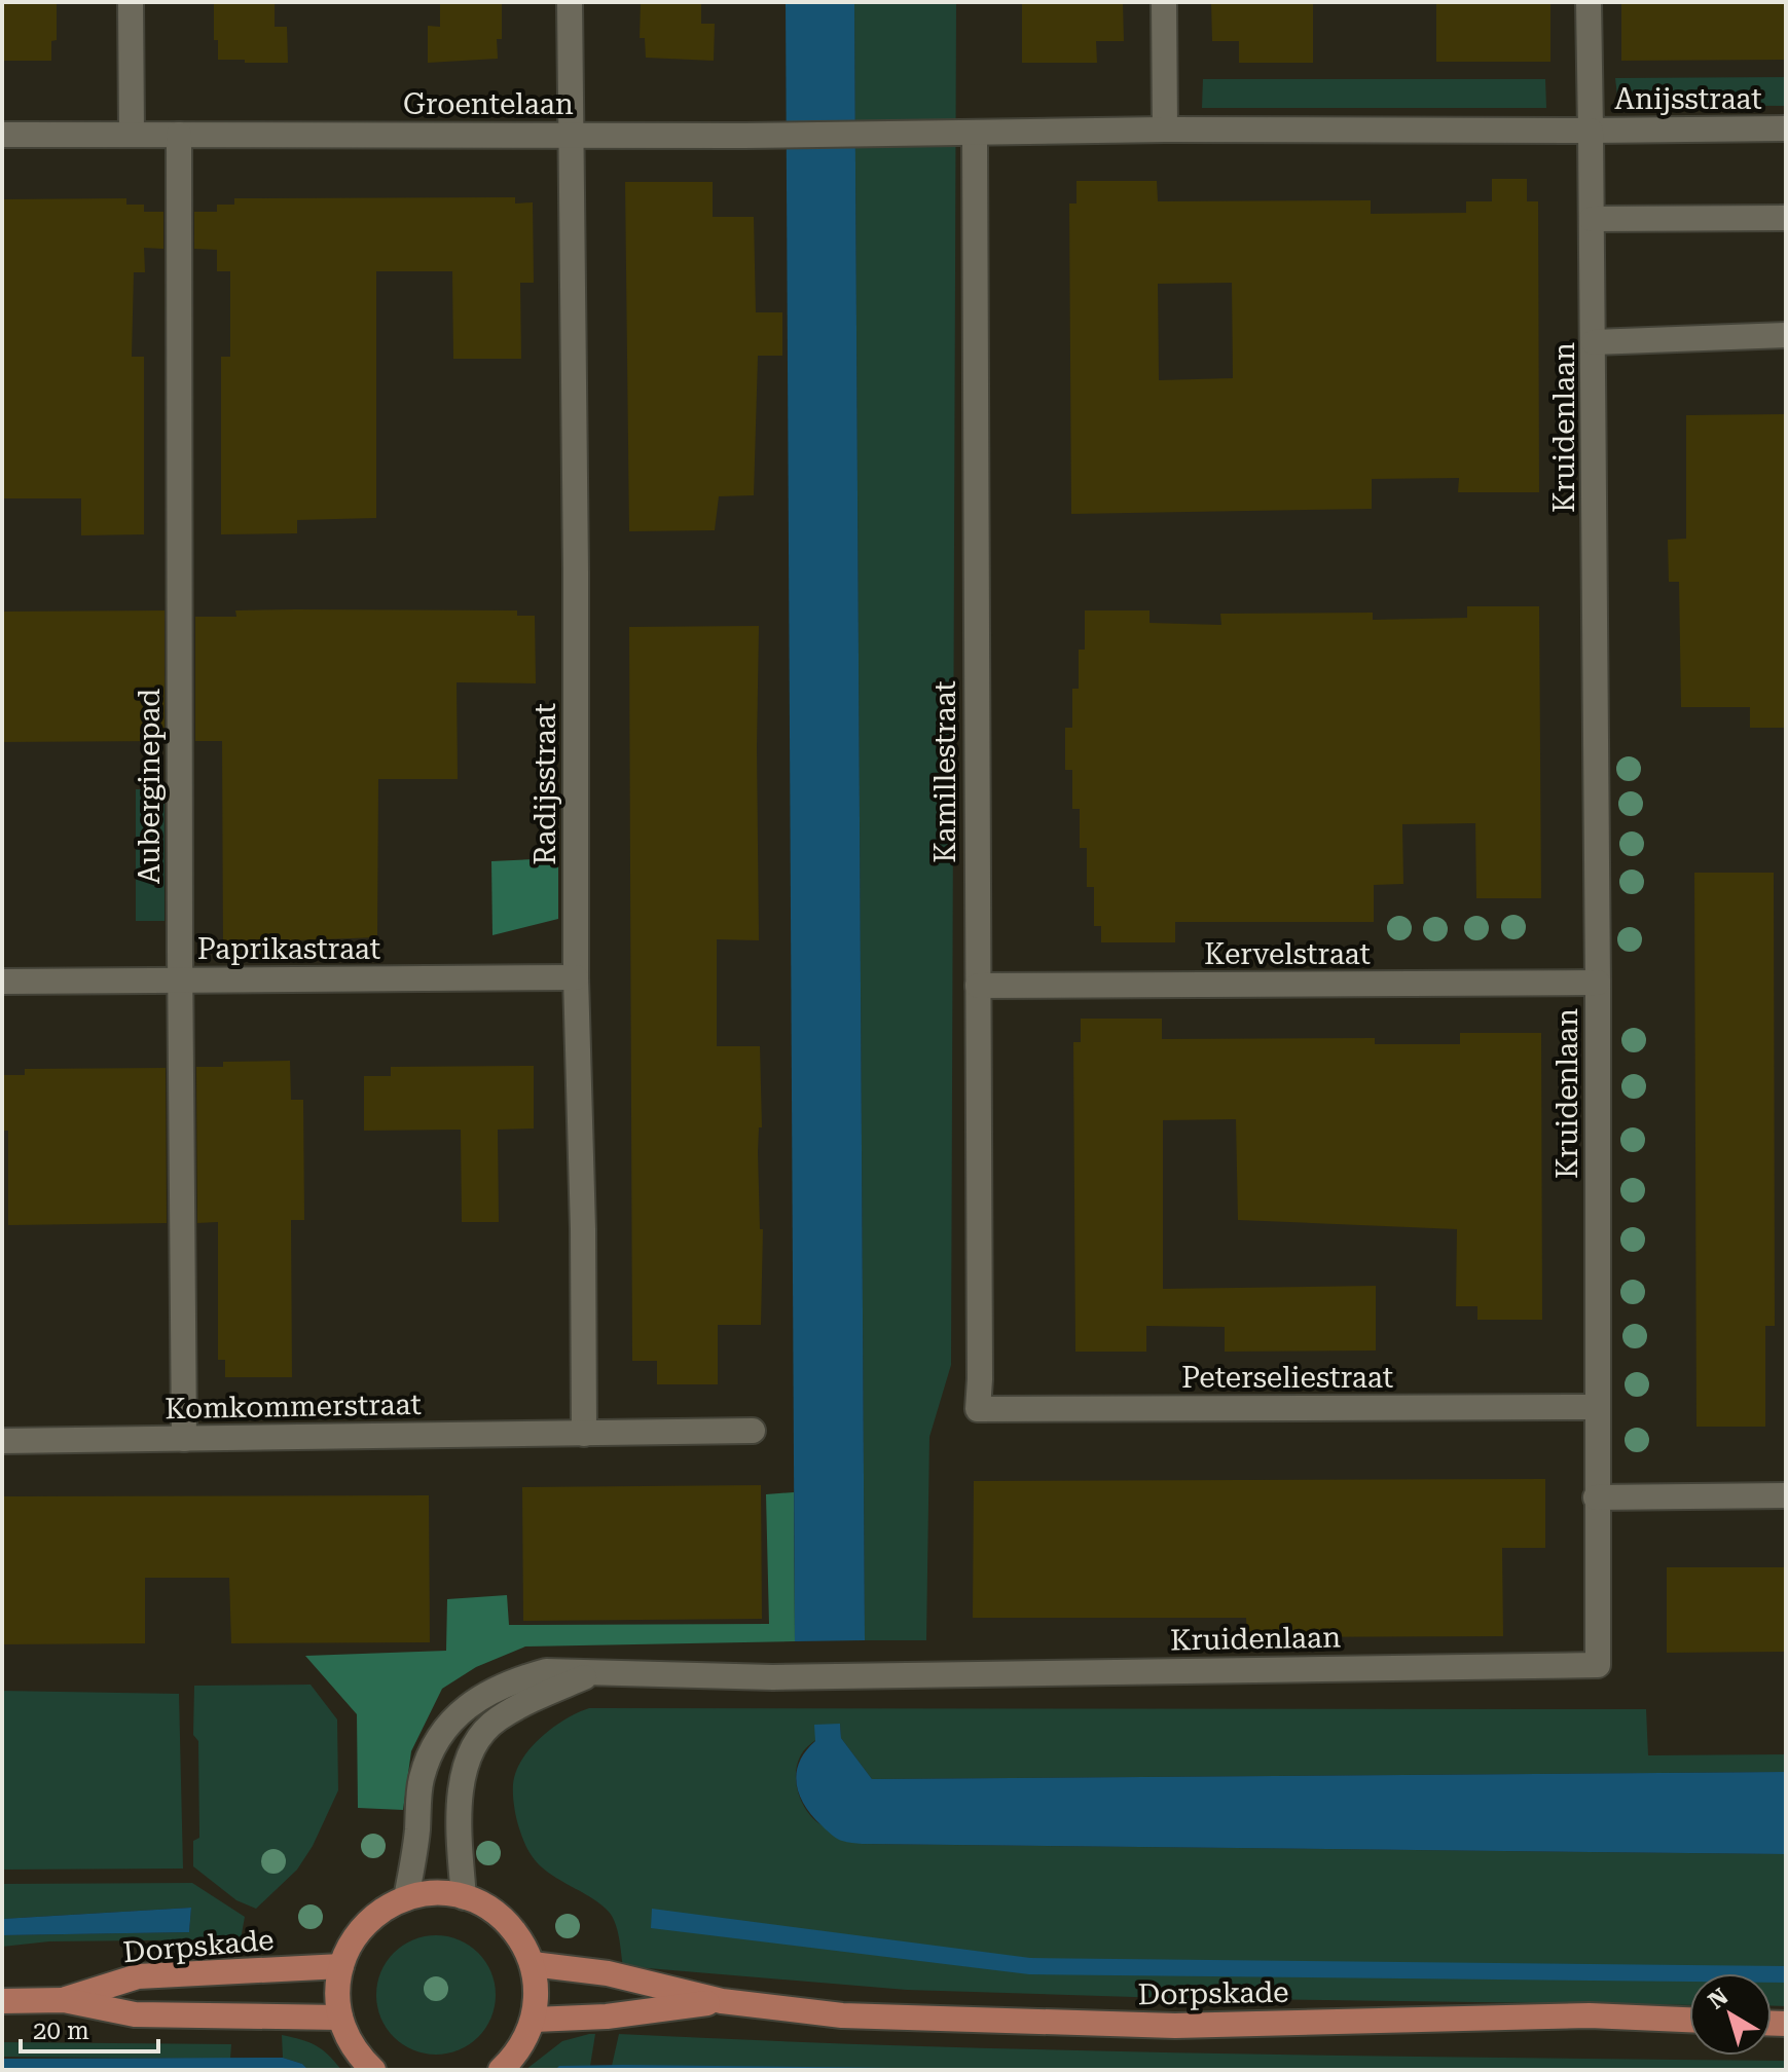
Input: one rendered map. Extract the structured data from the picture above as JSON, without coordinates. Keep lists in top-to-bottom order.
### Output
{
  "streets": {
    "main road": ["Dorpskade"],
    "street": [
      "Anijsstraat",
      "Groentelaan",
      "Kruidenlaan",
      "Kamillestraat",
      "Radijsstraat",
      "Auberginepad",
      "Paprikastraat",
      "Kervelstraat",
      "Peterseliestraat",
      "Komkommerstraat"
    ]
  },
  "crossings": [
    ["Anijsstraat", "Kruidenlaan"],
    ["Groentelaan", "Kamillestraat"],
    ["Groentelaan", "Radijsstraat"],
    ["Groentelaan", "Auberginepad"],
    ["Kruidenlaan", "Kervelstraat"],
    ["Kruidenlaan", "Peterseliestraat"],
    ["Kamillestraat", "Kervelstraat"],
    ["Kamillestraat", "Peterseliestraat"],
    ["Radijsstraat", "Paprikastraat"],
    ["Radijsstraat", "Komkommerstraat"],
    ["Auberginepad", "Paprikastraat"],
    ["Auberginepad", "Komkommerstraat"]
  ],
  "scale_bar": "20 m",
  "north": "top left"
}
